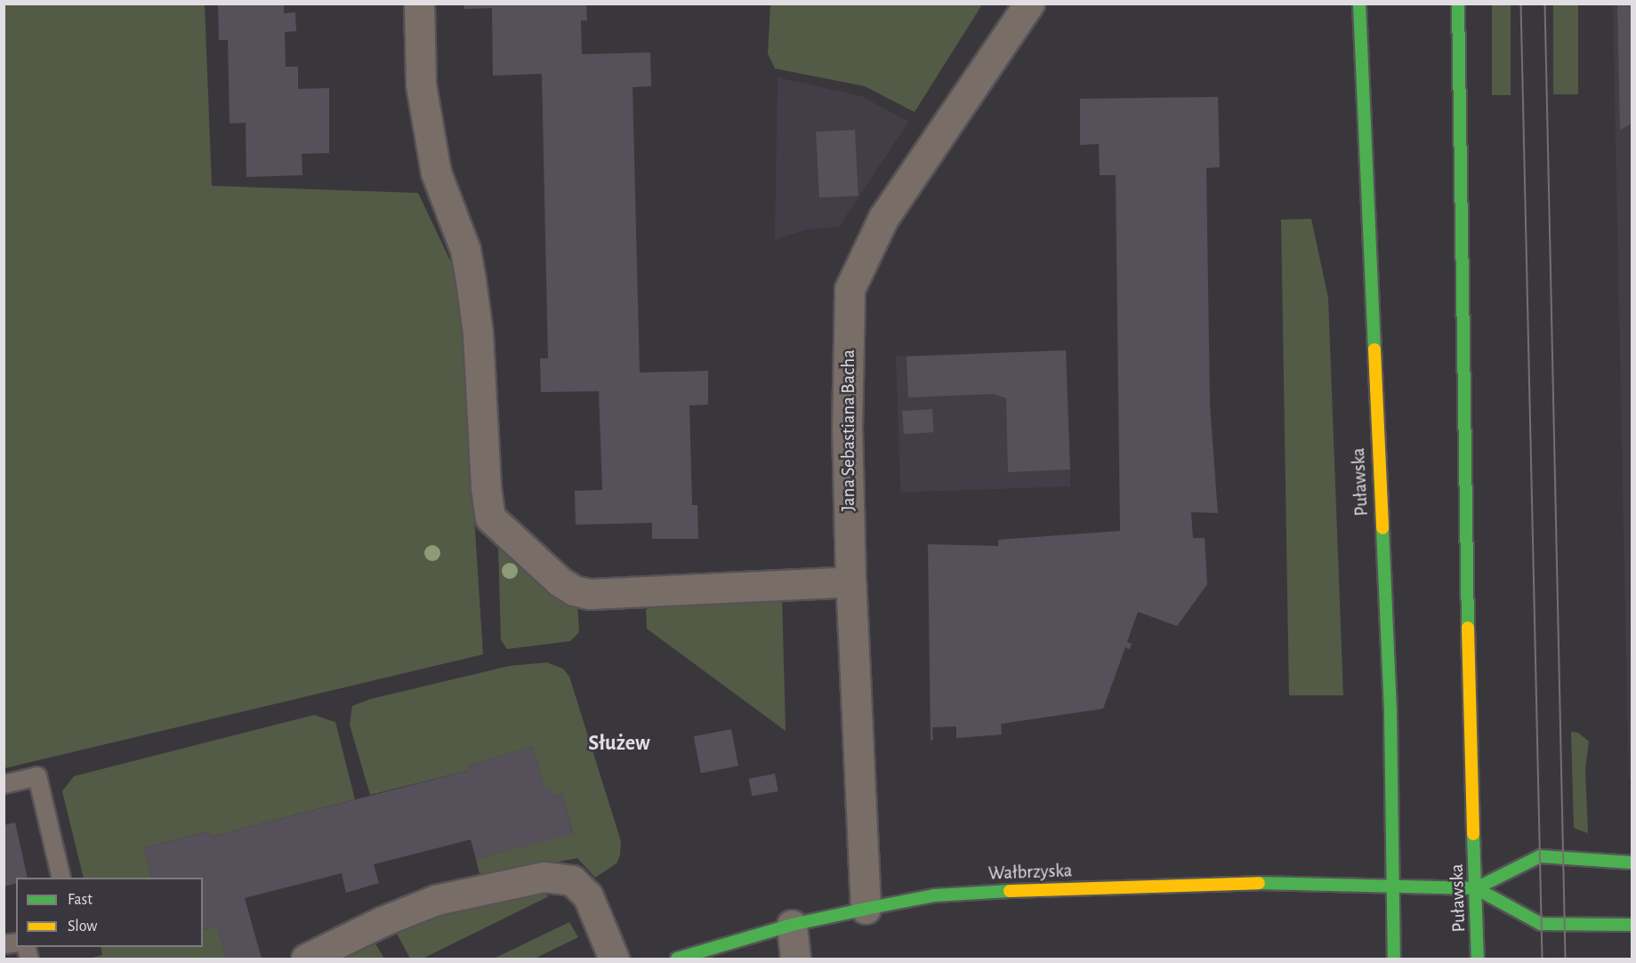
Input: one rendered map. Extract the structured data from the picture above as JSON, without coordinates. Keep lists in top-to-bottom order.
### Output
{
  "streets": {
    "main road": ["Puławska", "Wałbrzyska"],
    "street": ["Jana Sebastiana Bacha"]
  },
  "crossings": [
    ["Jana Sebastiana Bacha", "Wałbrzyska"],
    ["Puławska", "Wałbrzyska"]
  ],
  "districts": ["Służew"],
  "legend": ["Fast", "Slow"]
}
